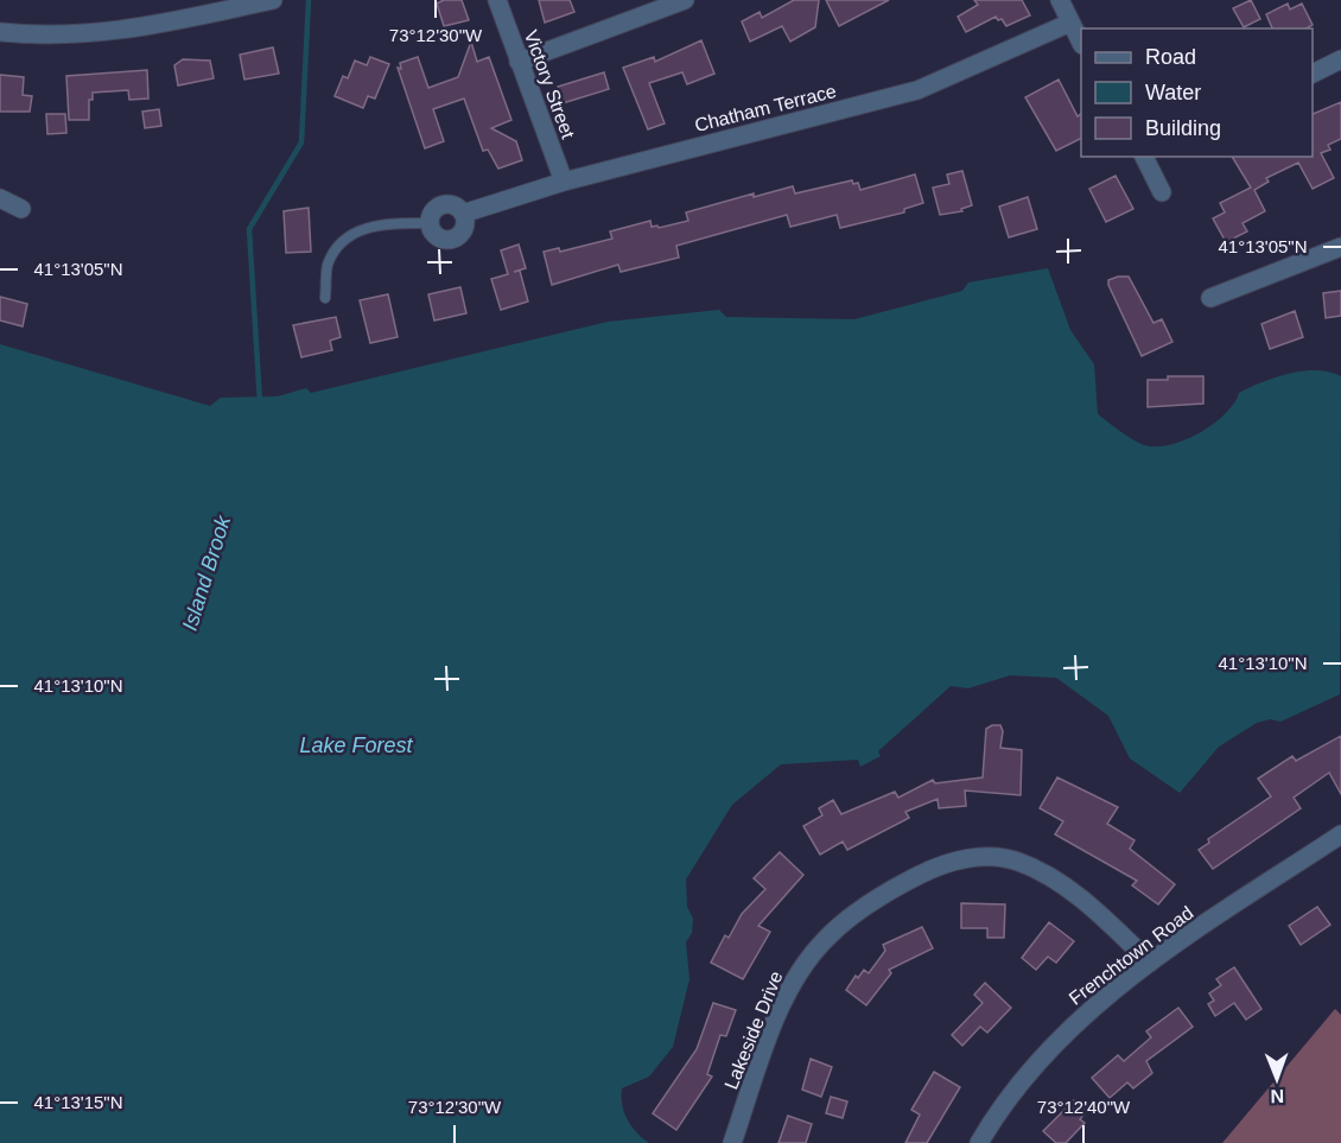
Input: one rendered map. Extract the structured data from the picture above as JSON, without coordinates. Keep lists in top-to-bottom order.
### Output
{
  "streets": {
    "street": [
      "Victory Street",
      "Chatham Terrace",
      "Frenchtown Road",
      "Lakeside Drive"
    ]
  },
  "crossings": [
    ["Victory Street", "Chatham Terrace"],
    ["Frenchtown Road", "Lakeside Drive"]
  ],
  "water": ["Island Brook", "Lake Forest"],
  "legend": ["Road", "Water", "Building"],
  "north": "bottom",
  "coordinates": [
    "73°12'30\"W",
    "41°13'05\"N",
    "41°13'10\"N",
    "41°13'15\"N",
    "73°12'40\"W"
  ]
}
